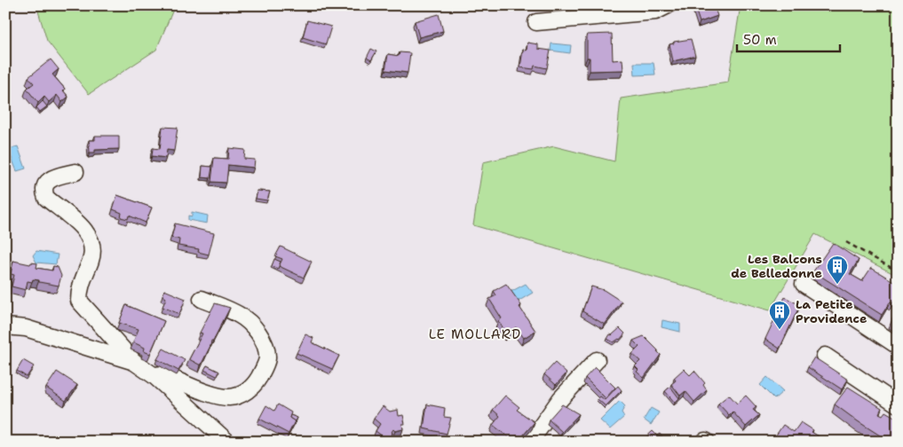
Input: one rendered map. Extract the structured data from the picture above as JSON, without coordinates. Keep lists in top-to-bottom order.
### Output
{
  "districts": ["LE MOLLARD"],
  "places": {
    "building": ["Les Balcons de Belledonne", "La Petite Providence"]
  },
  "scale_bar": "50 m"
}
